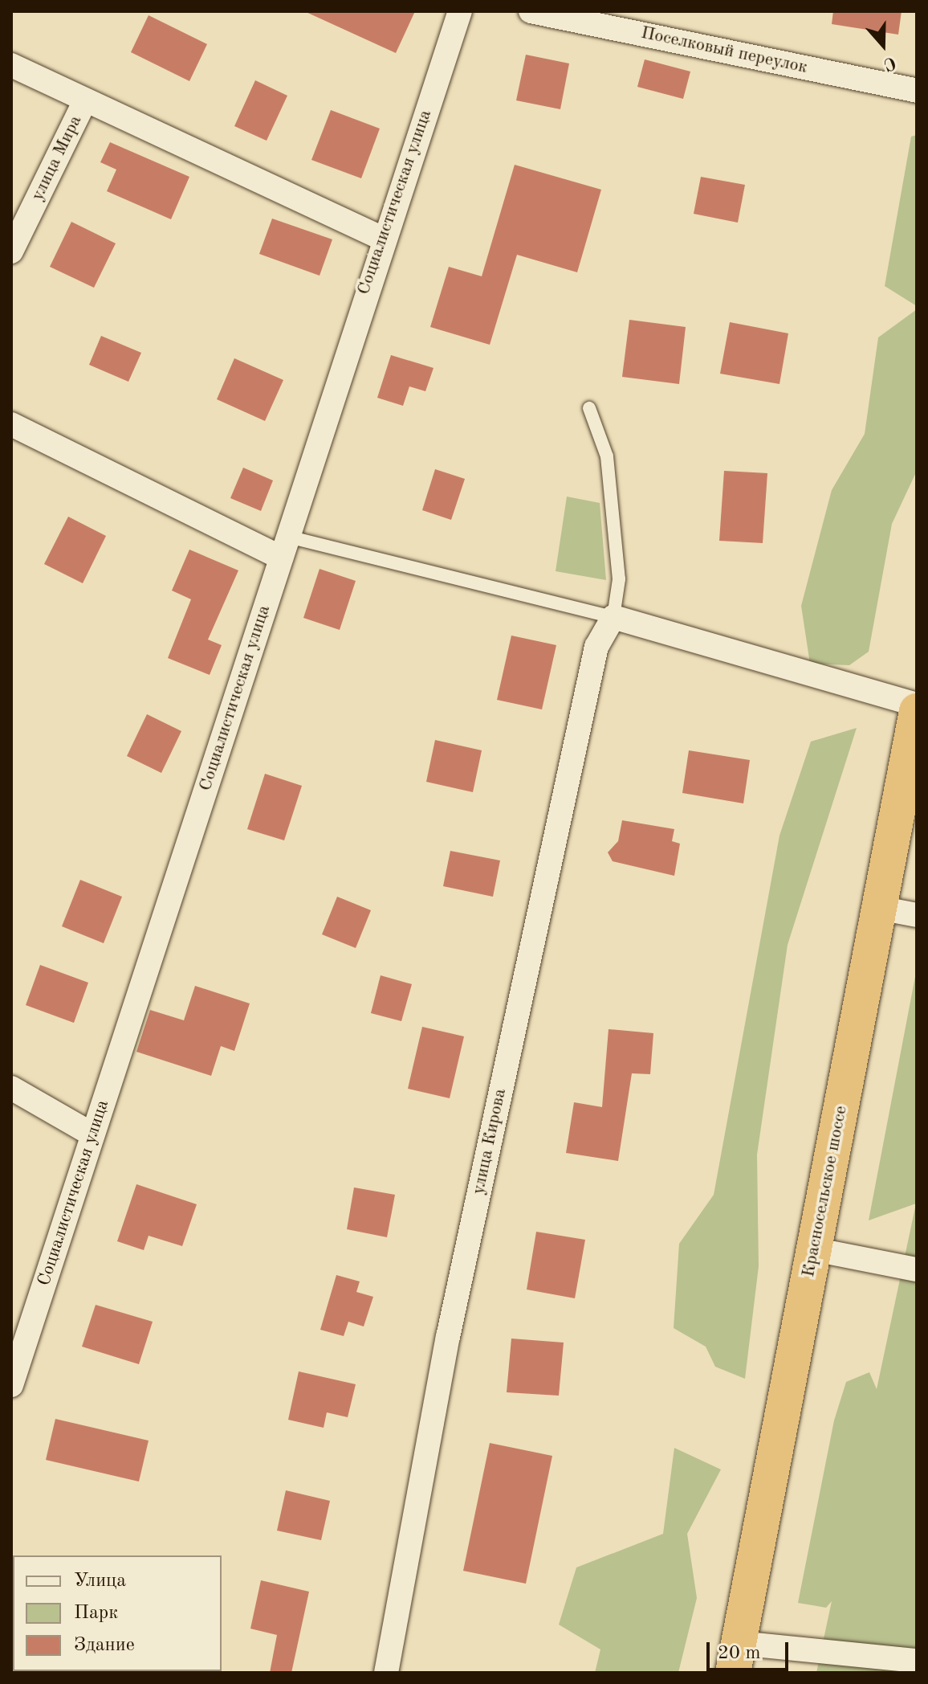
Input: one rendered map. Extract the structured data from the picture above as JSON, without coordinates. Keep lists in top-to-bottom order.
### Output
{
  "streets": {
    "highway": ["Красносельское шоссе"],
    "street": [
      "Поселковый переулок",
      "улица Мира",
      "Социалистическая улица",
      "улица Кирова"
    ]
  },
  "legend": ["Улица", "Парк", "Здание"],
  "scale_bar": "20 m",
  "north": "bottom"
}
